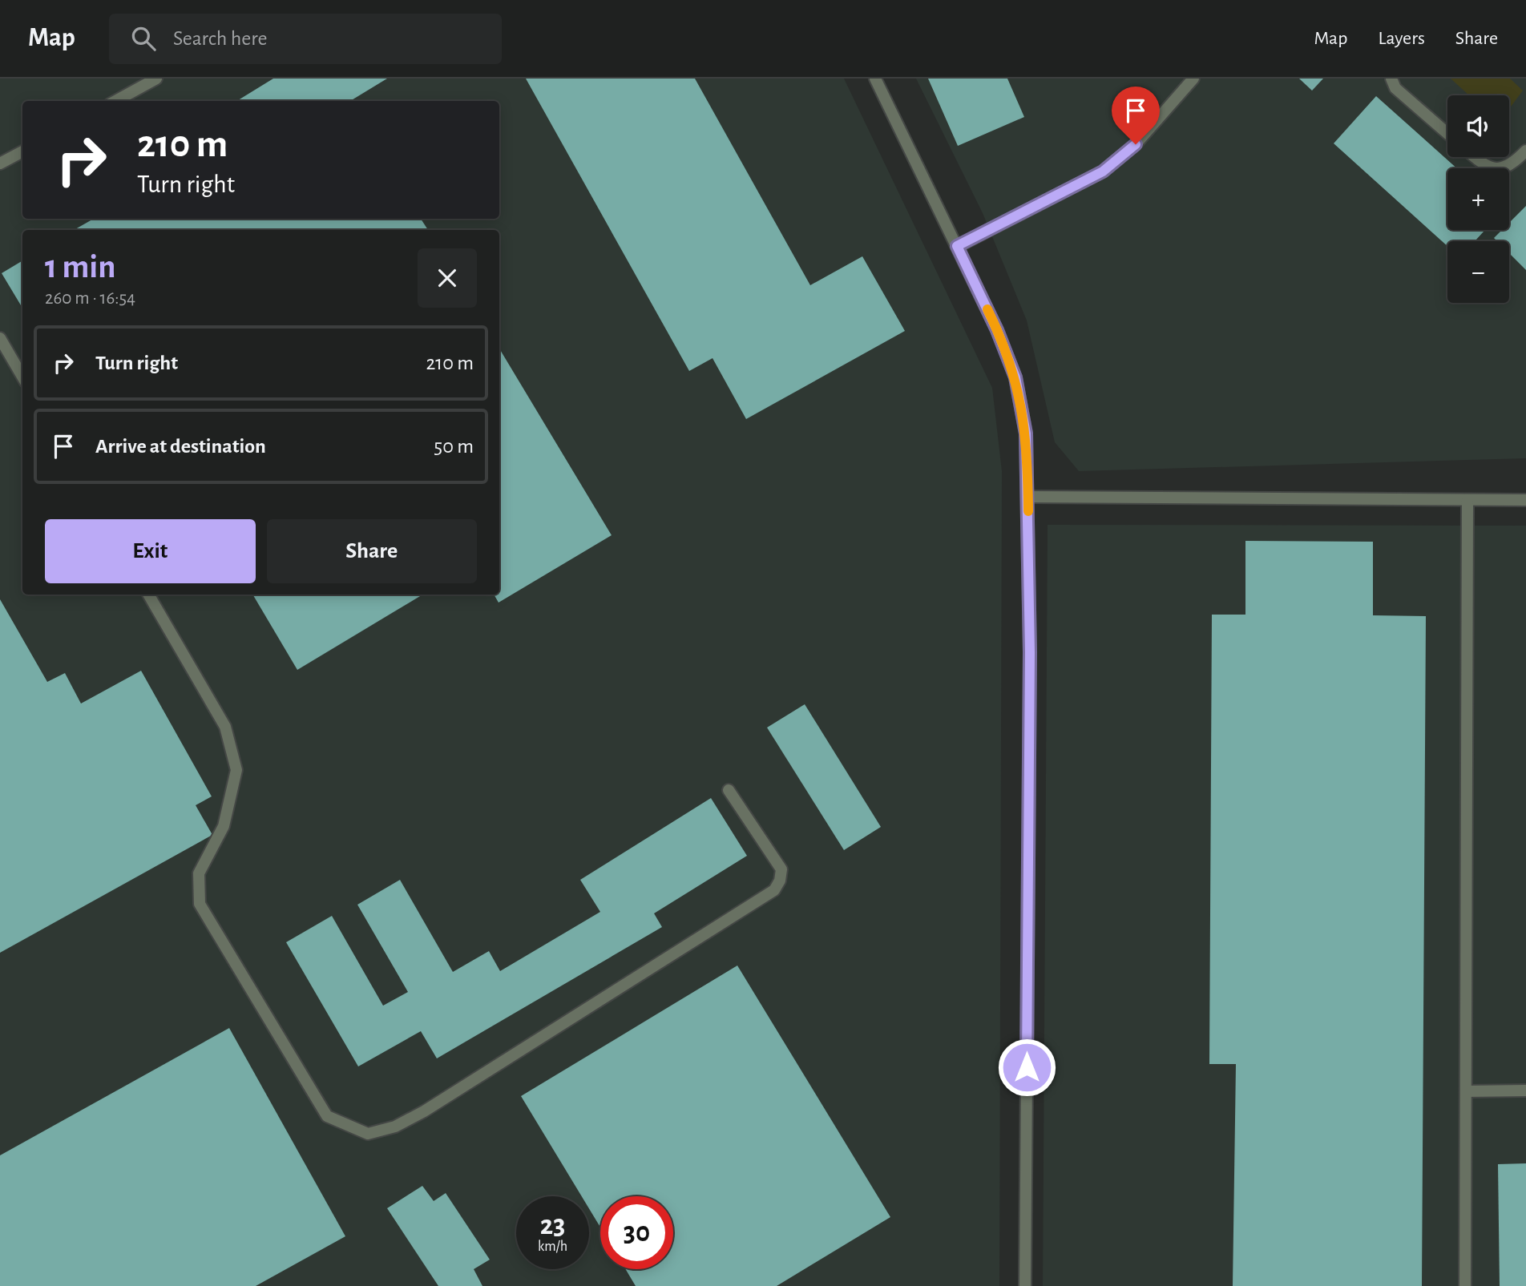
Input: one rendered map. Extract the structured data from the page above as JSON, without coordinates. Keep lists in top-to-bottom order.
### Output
{
  "page": {
    "header": "Map",
    "search": "Search here",
    "nav": ["Map", "Layers", "Share"],
    "map_buttons": ["+", "−"],
    "turn": ["210 m", "Turn right"],
    "heading": ["1 min", "260 m · 16:54"],
    "list": [
      {
        "name": "Turn right",
        "value": "210 m"
      },
      {
        "name": "Arrive at destination",
        "value": "50 m"
      }
    ],
    "buttons": ["Exit", "Share"],
    "speed": "23 km/h",
    "limit": "30"
  }
}
